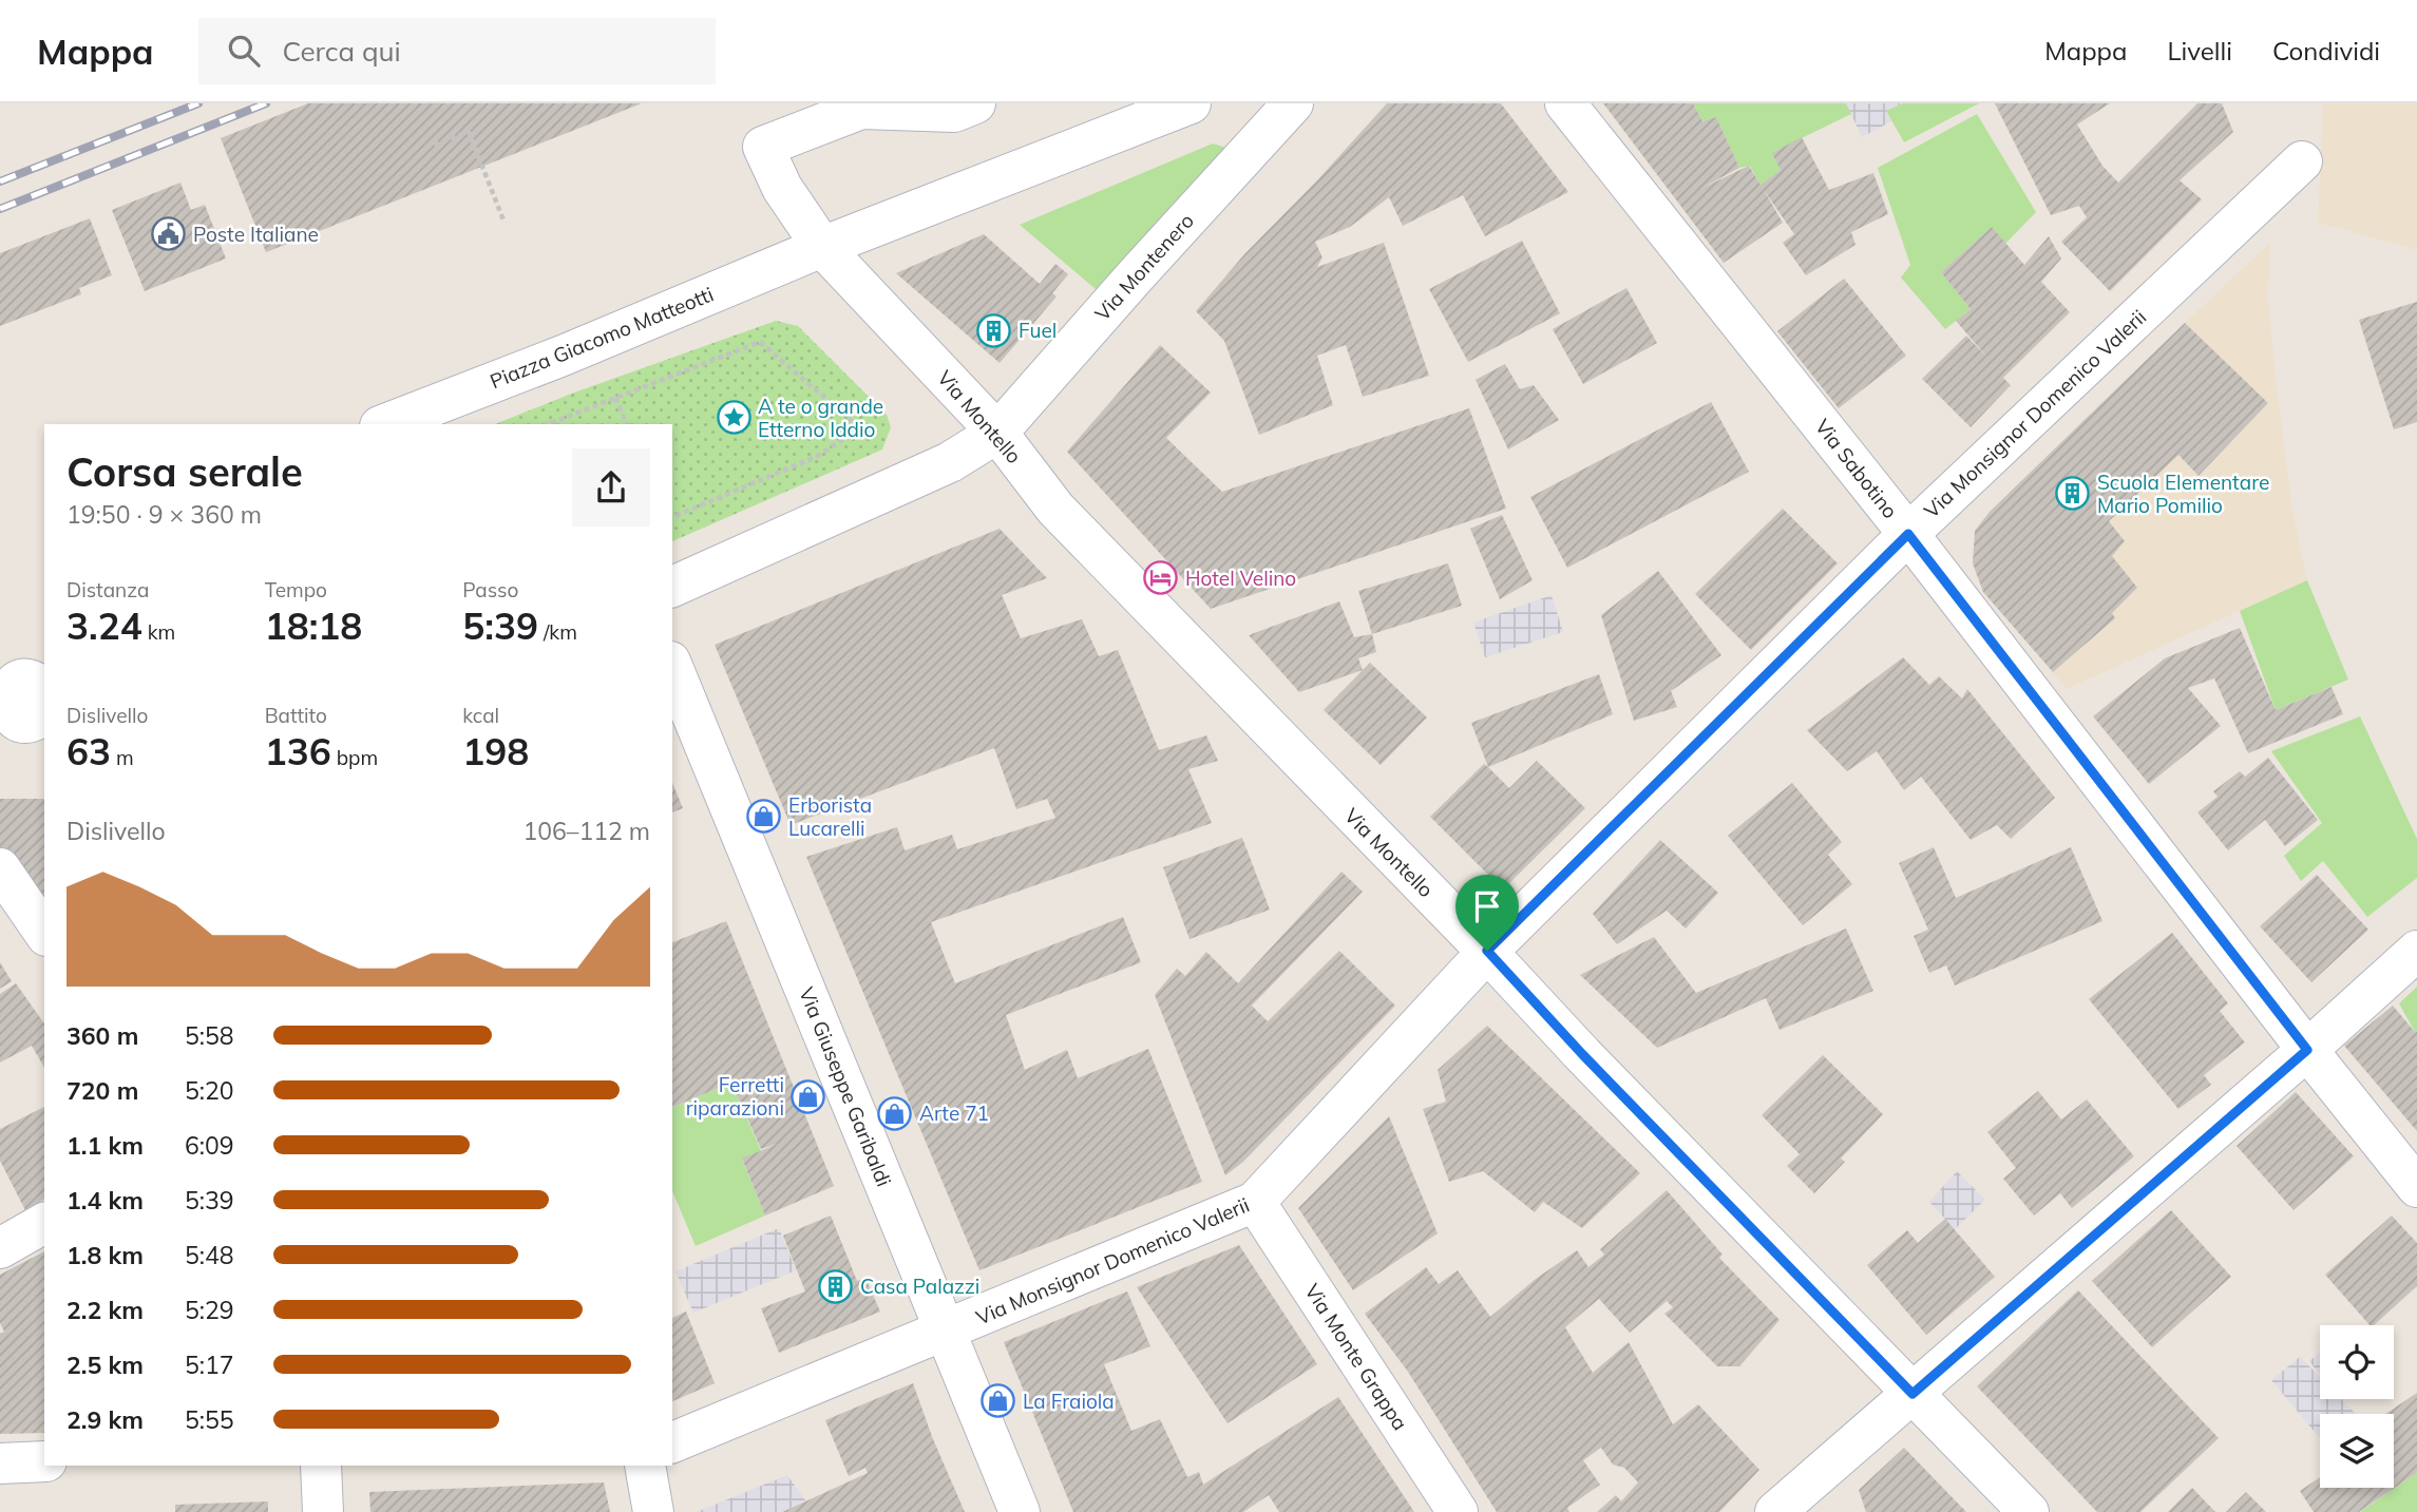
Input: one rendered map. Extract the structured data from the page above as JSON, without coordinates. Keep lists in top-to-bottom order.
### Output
{
  "streets": {
    "street": [
      "Via Montenero",
      "Piazza Giacomo Matteotti",
      "Via Monsignor Domenico Valerii",
      "Via Montello",
      "Via Sabotino",
      "Via Giuseppe Garibaldi",
      "Via Monte Grappa"
    ]
  },
  "crossings": [
    ["Via Montenero", "Via Montello"],
    ["Piazza Giacomo Matteotti", "Via Montello"],
    ["Via Monsignor Domenico Valerii", "Via Montello"],
    ["Via Monsignor Domenico Valerii", "Via Sabotino"],
    ["Via Monsignor Domenico Valerii", "Via Giuseppe Garibaldi"],
    ["Via Monsignor Domenico Valerii", "Via Monte Grappa"]
  ],
  "places": {
    "public building": ["Poste Italiane"],
    "building": ["Fuel", "Scuola Elementare Mario Pomilio", "Casa Palazzi"],
    "place": ["A te o grande Etterno Iddio"],
    "hotel": ["Hotel Velino"],
    "shop": [
      "Erborista Lucarelli",
      "Ferretti riparazioni",
      "Arte 71",
      "La Fraiola"
    ]
  },
  "page": {
    "header": "Mappa",
    "search": "Cerca qui",
    "nav": ["Mappa", "Livelli", "Condividi"],
    "heading": ["Corsa serale", "19:50 · 9 × 360 m"],
    "stats": [
      ["Distanza", "3.24 km"],
      ["Tempo", "18:18"],
      ["Passo", "5:39 /km"],
      ["Dislivello", "63 m"],
      ["Battito", "136 bpm"],
      ["kcal", "198"]
    ],
    "chart": ["Dislivello", "106–112 m"],
    "list": [
      {
        "name": "360 m",
        "note": "5:58"
      },
      {
        "name": "720 m",
        "note": "5:20"
      },
      {
        "name": "1.1 km",
        "note": "6:09"
      },
      {
        "name": "1.4 km",
        "note": "5:39"
      },
      {
        "name": "1.8 km",
        "note": "5:48"
      },
      {
        "name": "2.2 km",
        "note": "5:29"
      },
      {
        "name": "2.5 km",
        "note": "5:17"
      },
      {
        "name": "2.9 km",
        "note": "5:55"
      }
    ]
  }
}
